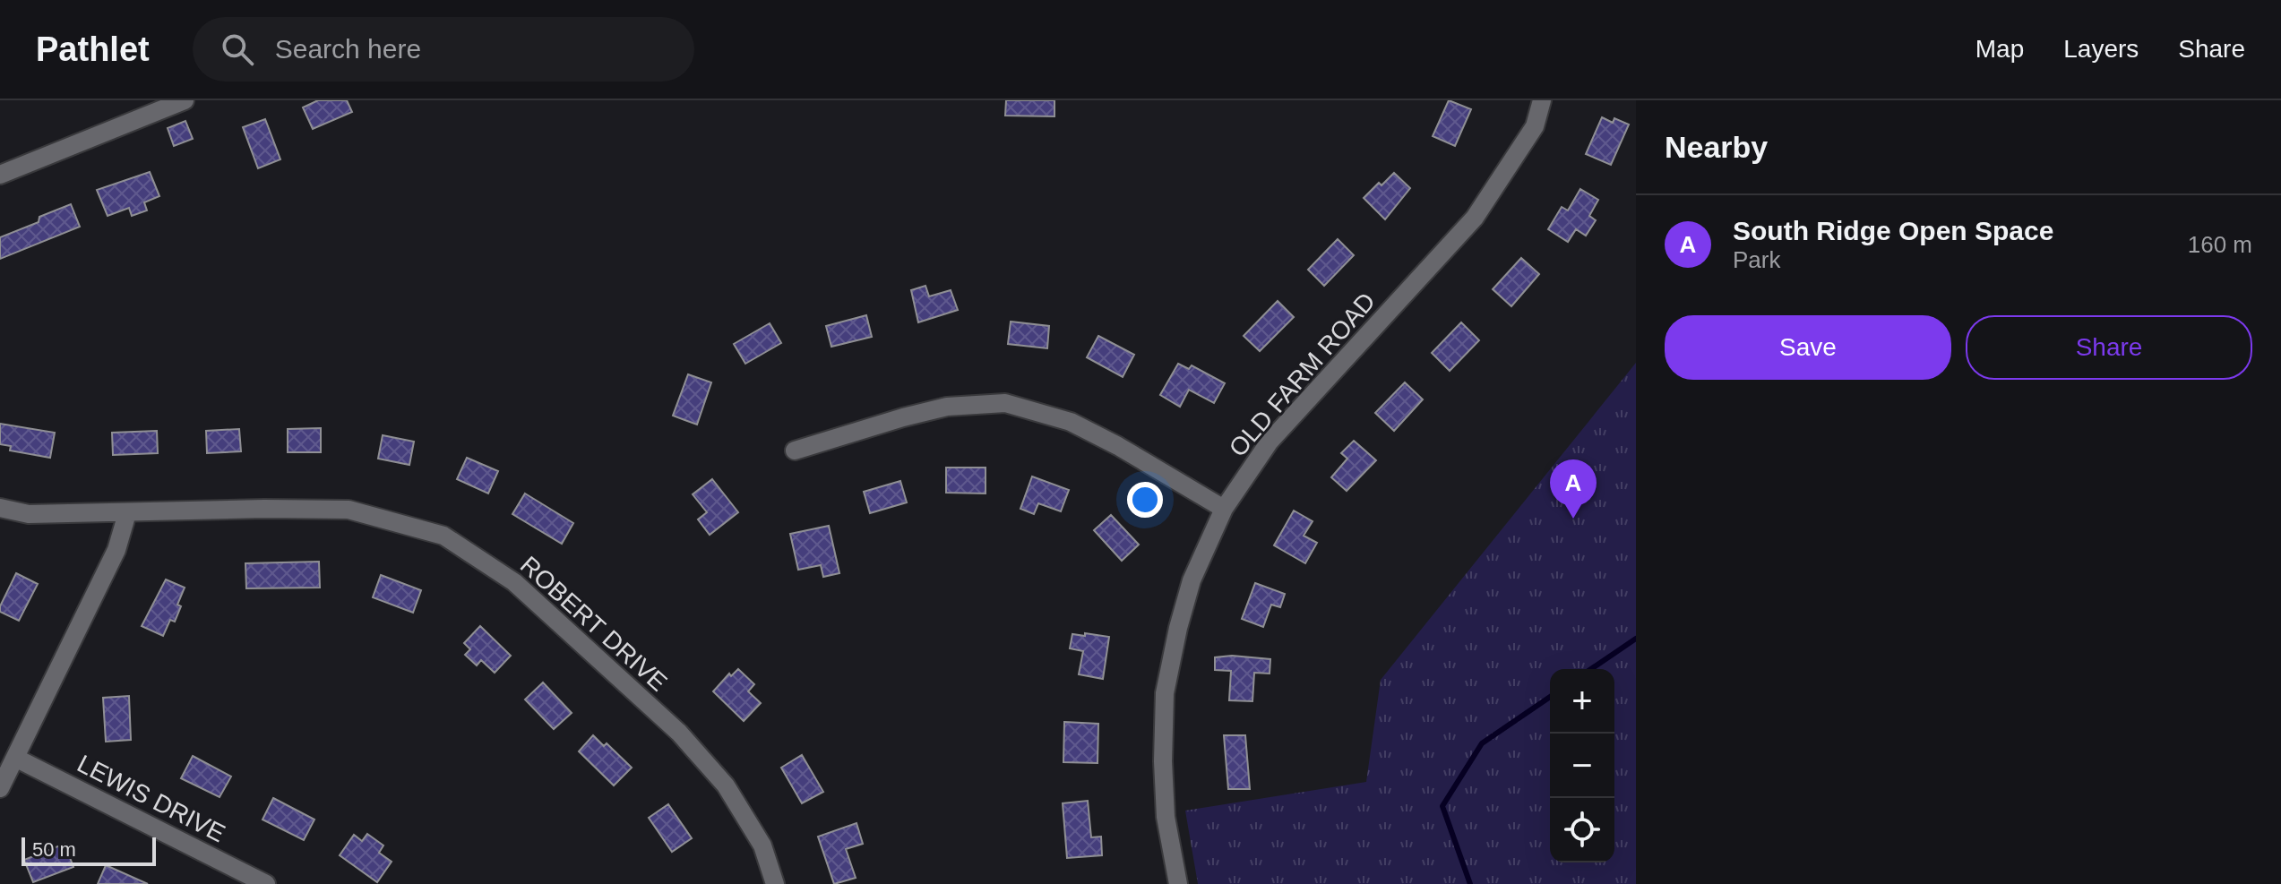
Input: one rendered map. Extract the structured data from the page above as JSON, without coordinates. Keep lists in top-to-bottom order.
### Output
{
  "streets": {
    "street": ["OLD FARM ROAD", "ROBERT DRIVE", "LEWIS DRIVE"]
  },
  "scale_bar": "50 m",
  "page": {
    "header": "Pathlet",
    "search": "Search here",
    "nav": ["Map", "Layers", "Share"],
    "heading": "Nearby",
    "list": [
      {
        "mark": "A",
        "name": "South Ridge Open Space",
        "note": "Park",
        "value": "160 m"
      }
    ],
    "buttons": ["Save", "Share"],
    "pins": "A",
    "map_buttons": ["+", "−"],
    "scale": "50 m"
  }
}
